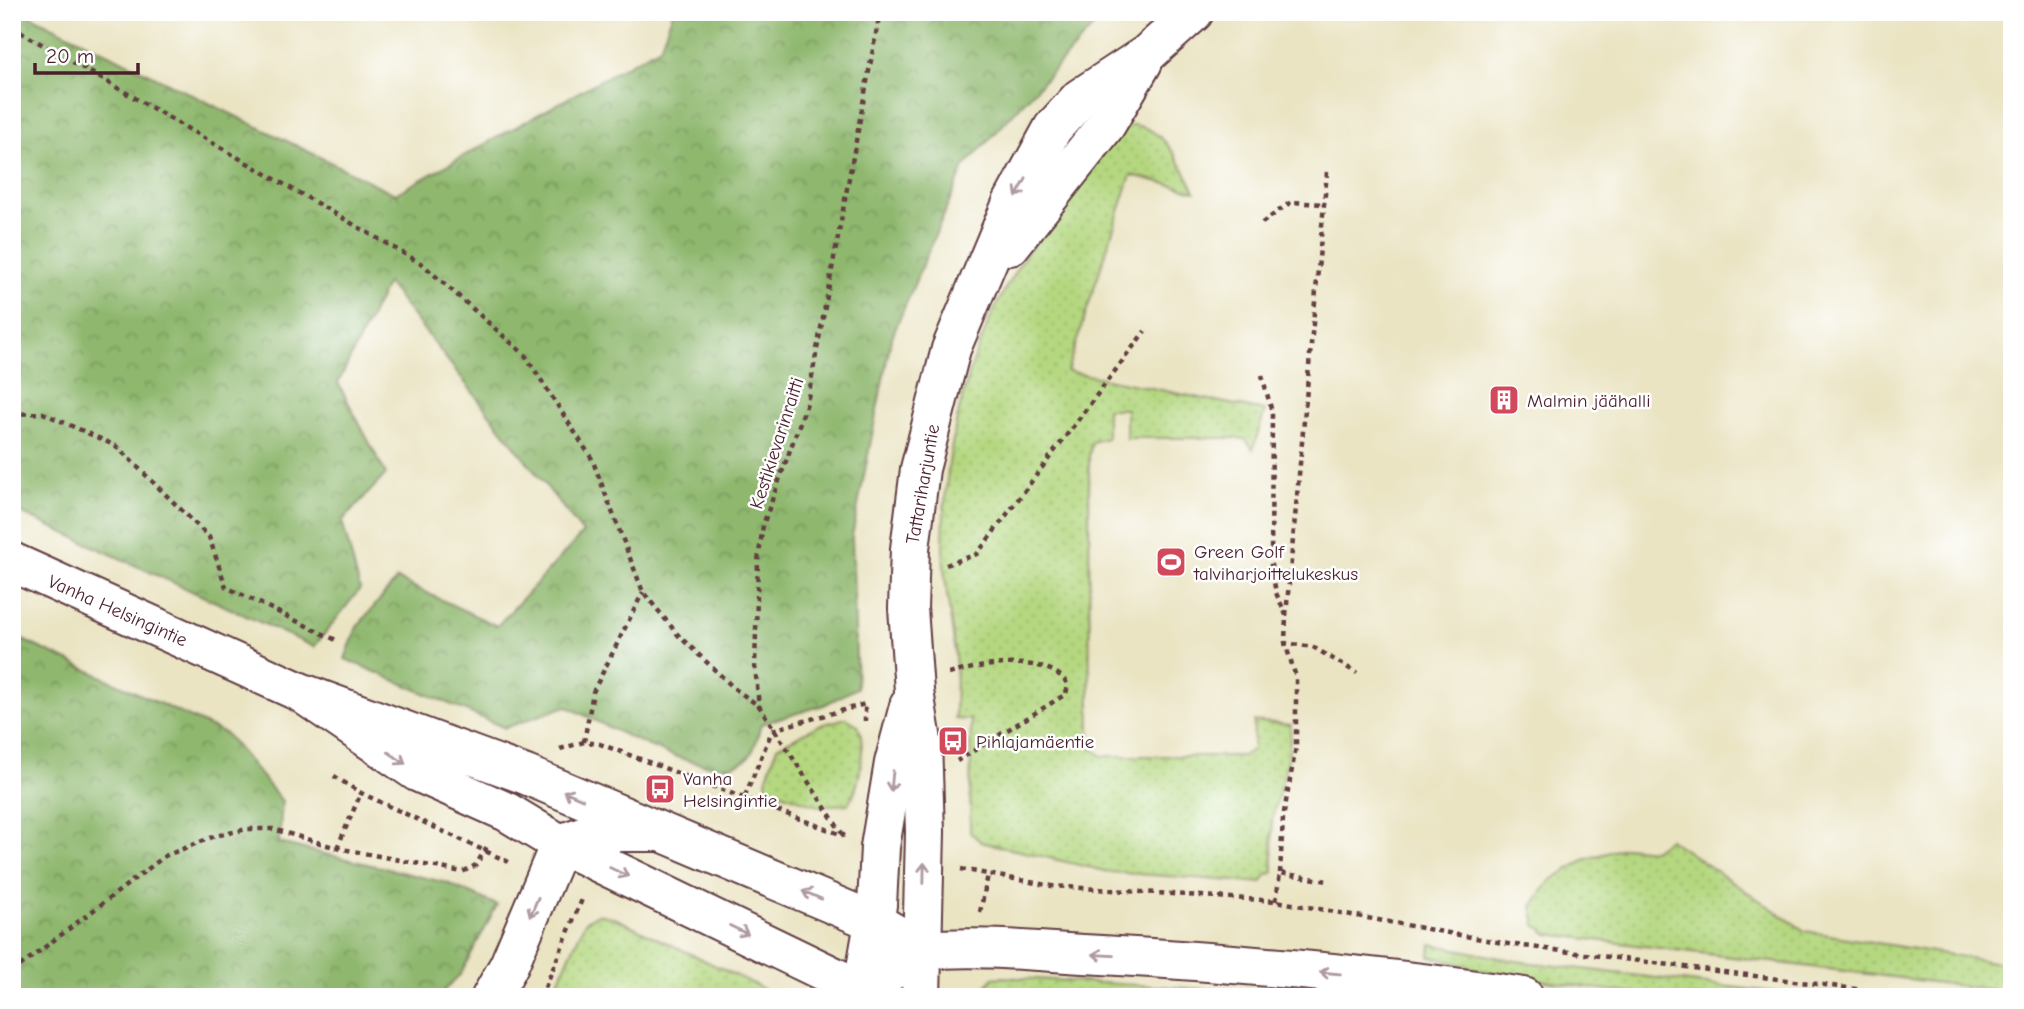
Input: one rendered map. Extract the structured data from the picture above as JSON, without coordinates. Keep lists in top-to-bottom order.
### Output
{
  "streets": {
    "main road": ["Tattariharjuntie", "Vanha Helsingintie"],
    "path": ["Kestikievarinraitti"]
  },
  "crossings": [
    ["Tattariharjuntie", "Vanha Helsingintie"]
  ],
  "places": {
    "building": ["Malmin jäähalli"],
    "sports": ["Green Golf talviharjoittelukeskus"],
    "bus stop": ["Pihlajamäentie", "Vanha Helsingintie"]
  },
  "scale_bar": "20 m"
}
